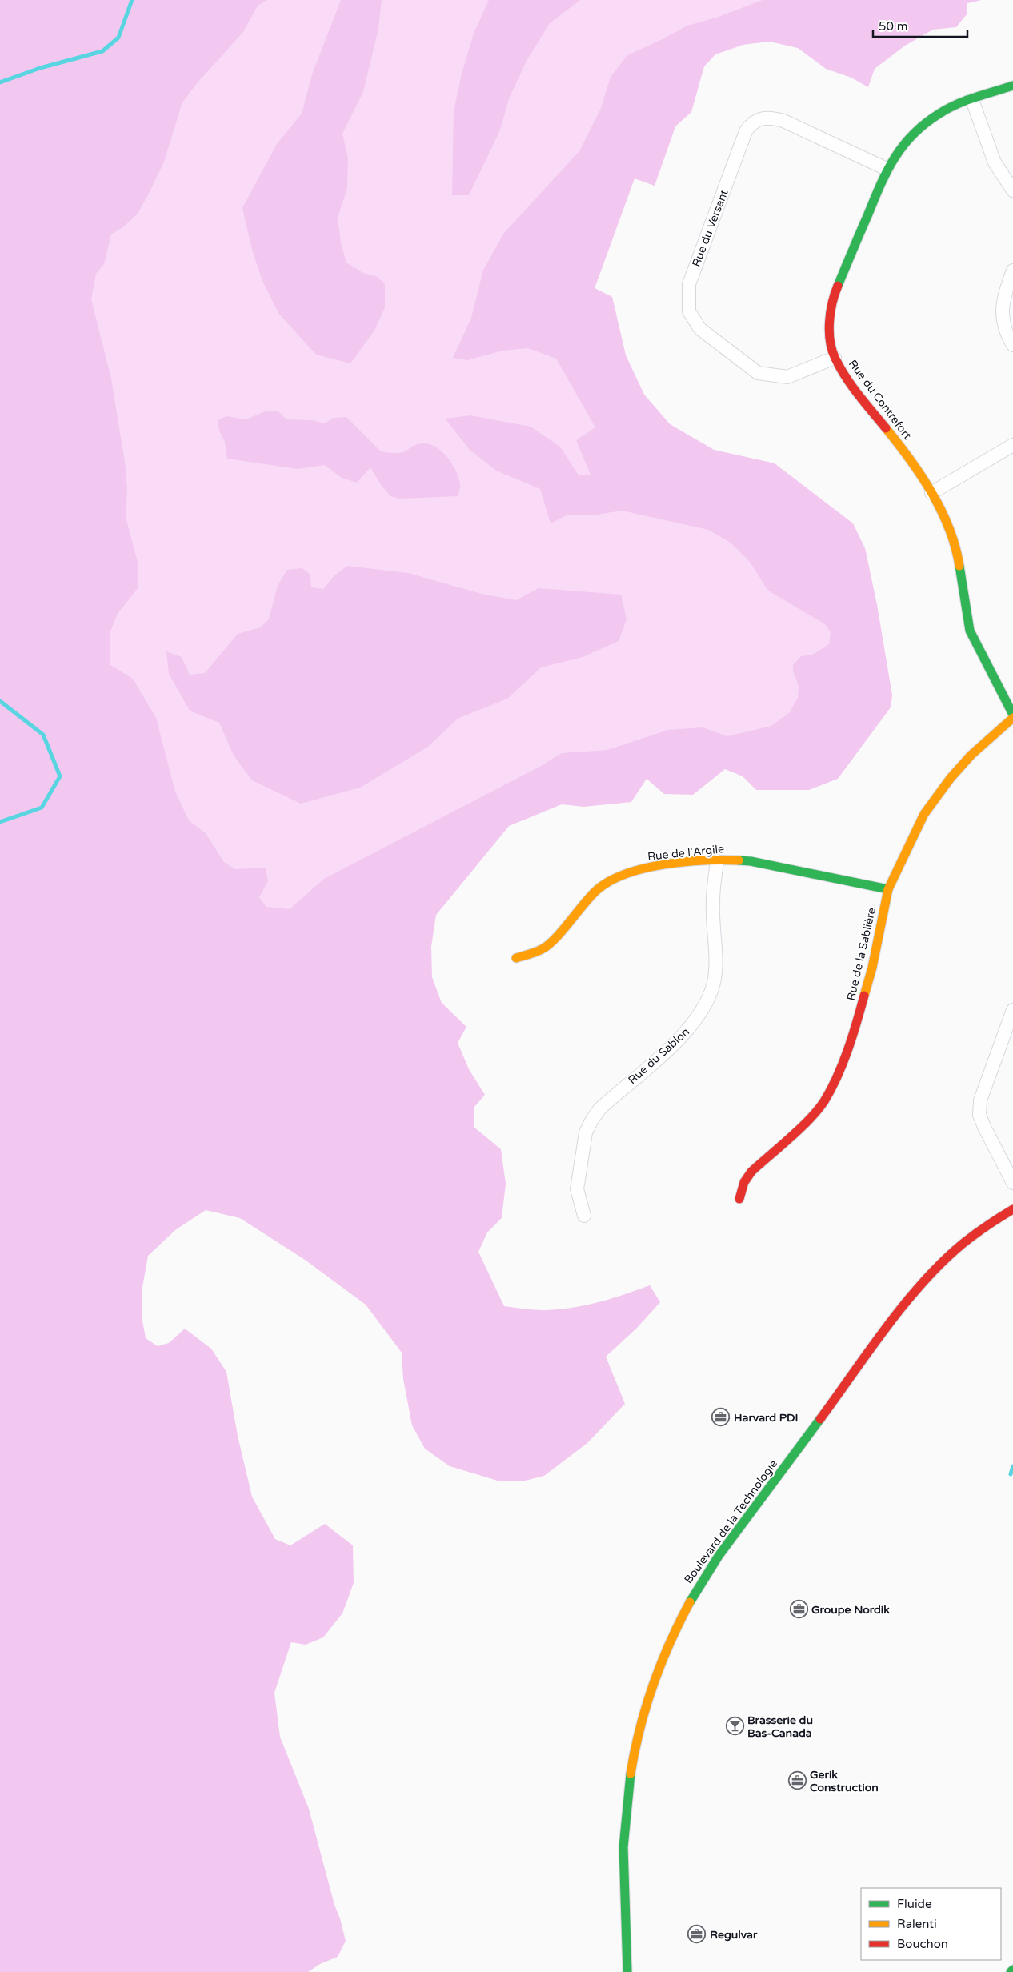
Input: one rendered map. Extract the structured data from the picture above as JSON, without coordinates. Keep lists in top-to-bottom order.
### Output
{
  "streets": {
    "main road": [
      "Rue du Contrefort",
      "Rue de l'Argile",
      "Rue de la Sablière",
      "Boulevard de la Technologie"
    ],
    "street": ["Rue du Versant", "Rue du Sablon"]
  },
  "crossings": [
    ["Rue du Versant", "Rue du Contrefort"],
    ["Rue du Contrefort", "Rue de la Sablière"],
    ["Rue de l'Argile", "Rue de la Sablière"],
    ["Rue de l'Argile", "Rue du Sablon"]
  ],
  "places": {
    "office": [
      "Harvard PDI",
      "Groupe Nordik",
      "Gerik Construction",
      "Regulvar"
    ],
    "bar": ["Brasserie du Bas-Canada"]
  },
  "legend": ["Fluide", "Ralenti", "Bouchon"],
  "scale_bar": "50 m"
}
